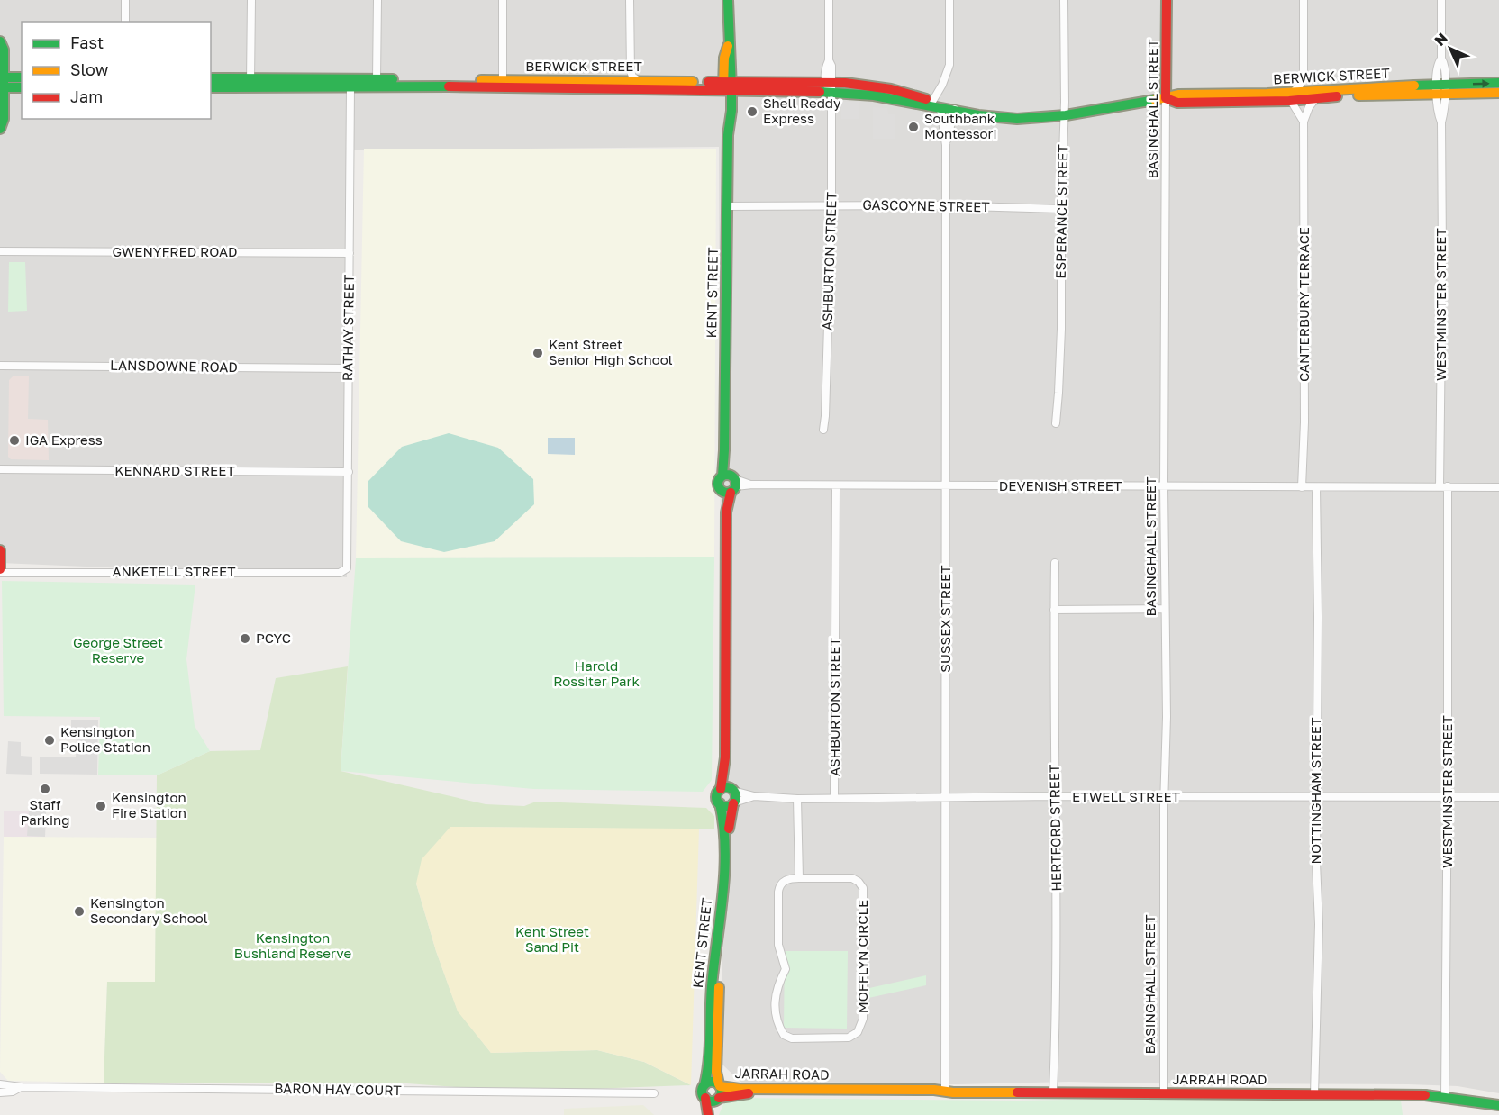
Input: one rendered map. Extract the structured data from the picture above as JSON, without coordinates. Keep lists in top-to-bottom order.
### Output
{
  "streets": {
    "main road": [
      "BERWICK STREET",
      "BASINGHALL STREET",
      "KENT STREET",
      "JARRAH ROAD"
    ],
    "street": [
      "GASCOYNE STREET",
      "ESPERANCE STREET",
      "GWENYFRED ROAD",
      "ASHBURTON STREET",
      "CANTERBURY TERRACE",
      "WESTMINSTER STREET",
      "RATHAY STREET",
      "LANSDOWNE ROAD",
      "KENNARD STREET",
      "DEVENISH STREET",
      "ANKETELL STREET",
      "SUSSEX STREET",
      "NOTTINGHAM STREET",
      "ETWELL STREET",
      "HERTFORD STREET",
      "MOFFLYN CIRCLE",
      "BARON HAY COURT"
    ]
  },
  "crossings": [
    ["BERWICK STREET", "BASINGHALL STREET"],
    ["BERWICK STREET", "ESPERANCE STREET"],
    ["BERWICK STREET", "ASHBURTON STREET"],
    ["BERWICK STREET", "KENT STREET"],
    ["BERWICK STREET", "CANTERBURY TERRACE"],
    ["BERWICK STREET", "WESTMINSTER STREET"],
    ["BERWICK STREET", "RATHAY STREET"],
    ["BERWICK STREET", "SUSSEX STREET"],
    ["BASINGHALL STREET", "DEVENISH STREET"],
    ["BASINGHALL STREET", "ETWELL STREET"],
    ["BASINGHALL STREET", "JARRAH ROAD"],
    ["GASCOYNE STREET", "ESPERANCE STREET"],
    ["GASCOYNE STREET", "ASHBURTON STREET"],
    ["GASCOYNE STREET", "KENT STREET"],
    ["GASCOYNE STREET", "SUSSEX STREET"],
    ["GWENYFRED ROAD", "RATHAY STREET"],
    ["ASHBURTON STREET", "DEVENISH STREET"],
    ["ASHBURTON STREET", "ETWELL STREET"],
    ["KENT STREET", "DEVENISH STREET"],
    ["KENT STREET", "ETWELL STREET"],
    ["KENT STREET", "JARRAH ROAD"],
    ["CANTERBURY TERRACE", "DEVENISH STREET"],
    ["WESTMINSTER STREET", "DEVENISH STREET"],
    ["WESTMINSTER STREET", "ETWELL STREET"],
    ["WESTMINSTER STREET", "JARRAH ROAD"],
    ["RATHAY STREET", "LANSDOWNE ROAD"],
    ["RATHAY STREET", "KENNARD STREET"],
    ["RATHAY STREET", "ANKETELL STREET"],
    ["DEVENISH STREET", "SUSSEX STREET"],
    ["DEVENISH STREET", "NOTTINGHAM STREET"],
    ["SUSSEX STREET", "ETWELL STREET"],
    ["SUSSEX STREET", "JARRAH ROAD"],
    ["NOTTINGHAM STREET", "ETWELL STREET"],
    ["NOTTINGHAM STREET", "JARRAH ROAD"],
    ["ETWELL STREET", "HERTFORD STREET"],
    ["HERTFORD STREET", "JARRAH ROAD"]
  ],
  "parks": [
    "George Street Reserve",
    "Harold Rossiter Park",
    "Kent Street Sand Pit",
    "Kensington Bushland Reserve"
  ],
  "places": [
    "Shell Reddy Express",
    "Southbank Montessori",
    "Kent Street Senior High School",
    "IGA Express",
    "PCYC",
    "Kensington Police Station",
    "Staff Parking",
    "Kensington Fire Station",
    "Kensington Secondary School"
  ],
  "legend": ["Fast", "Slow", "Jam"],
  "north": "top left"
}
